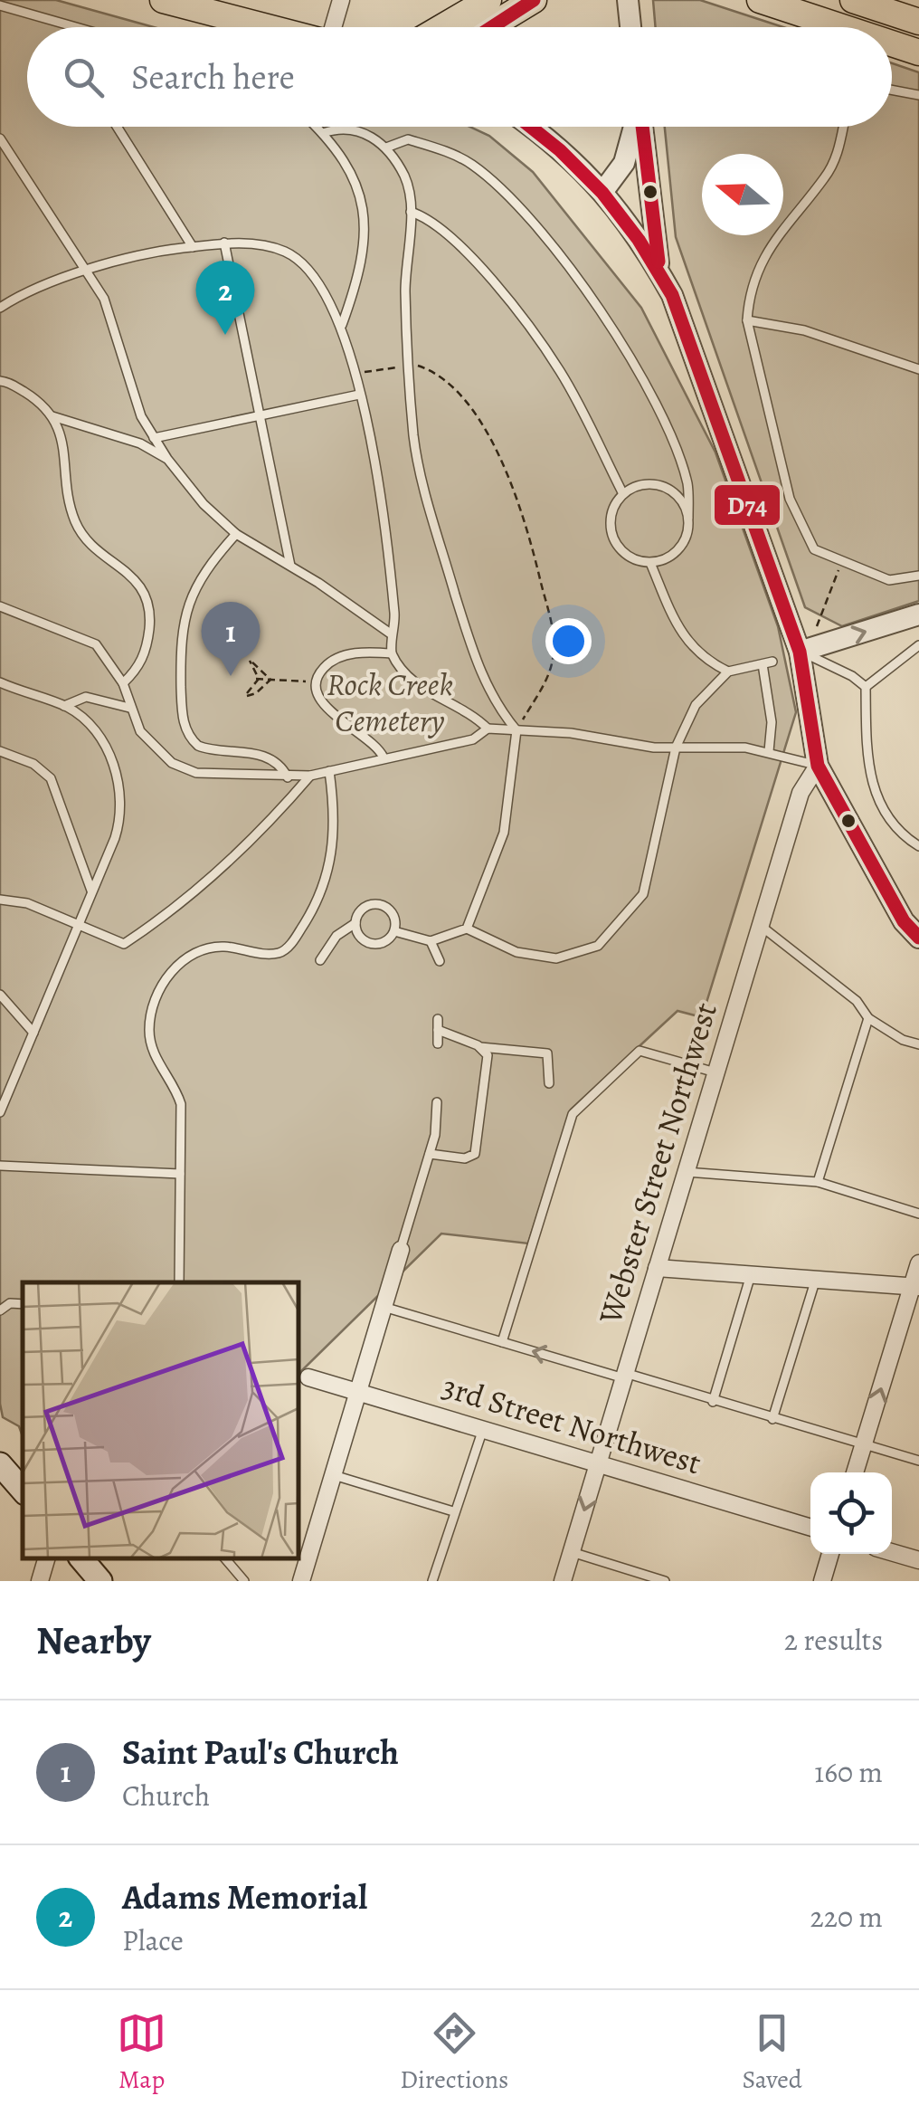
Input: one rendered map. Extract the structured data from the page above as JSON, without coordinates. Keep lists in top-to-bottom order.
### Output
{
  "streets": {
    "street": ["Webster Street Northwest", "3rd Street Northwest"]
  },
  "crossings": [
    ["Webster Street Northwest", "3rd Street Northwest"]
  ],
  "parks": ["Rock Creek Cemetery"],
  "lines": ["transit line D74"],
  "north": "left",
  "page": {
    "search": "Search here",
    "pins": ["2", "1"],
    "heading": ["Nearby", "2 results"],
    "list": [
      {
        "mark": "1",
        "name": "Saint Paul's Church",
        "note": "Church",
        "value": "160 m"
      },
      {
        "mark": "2",
        "name": "Adams Memorial",
        "note": "Place",
        "value": "220 m"
      }
    ],
    "nav": ["Map", "Directions", "Saved"]
  }
}
